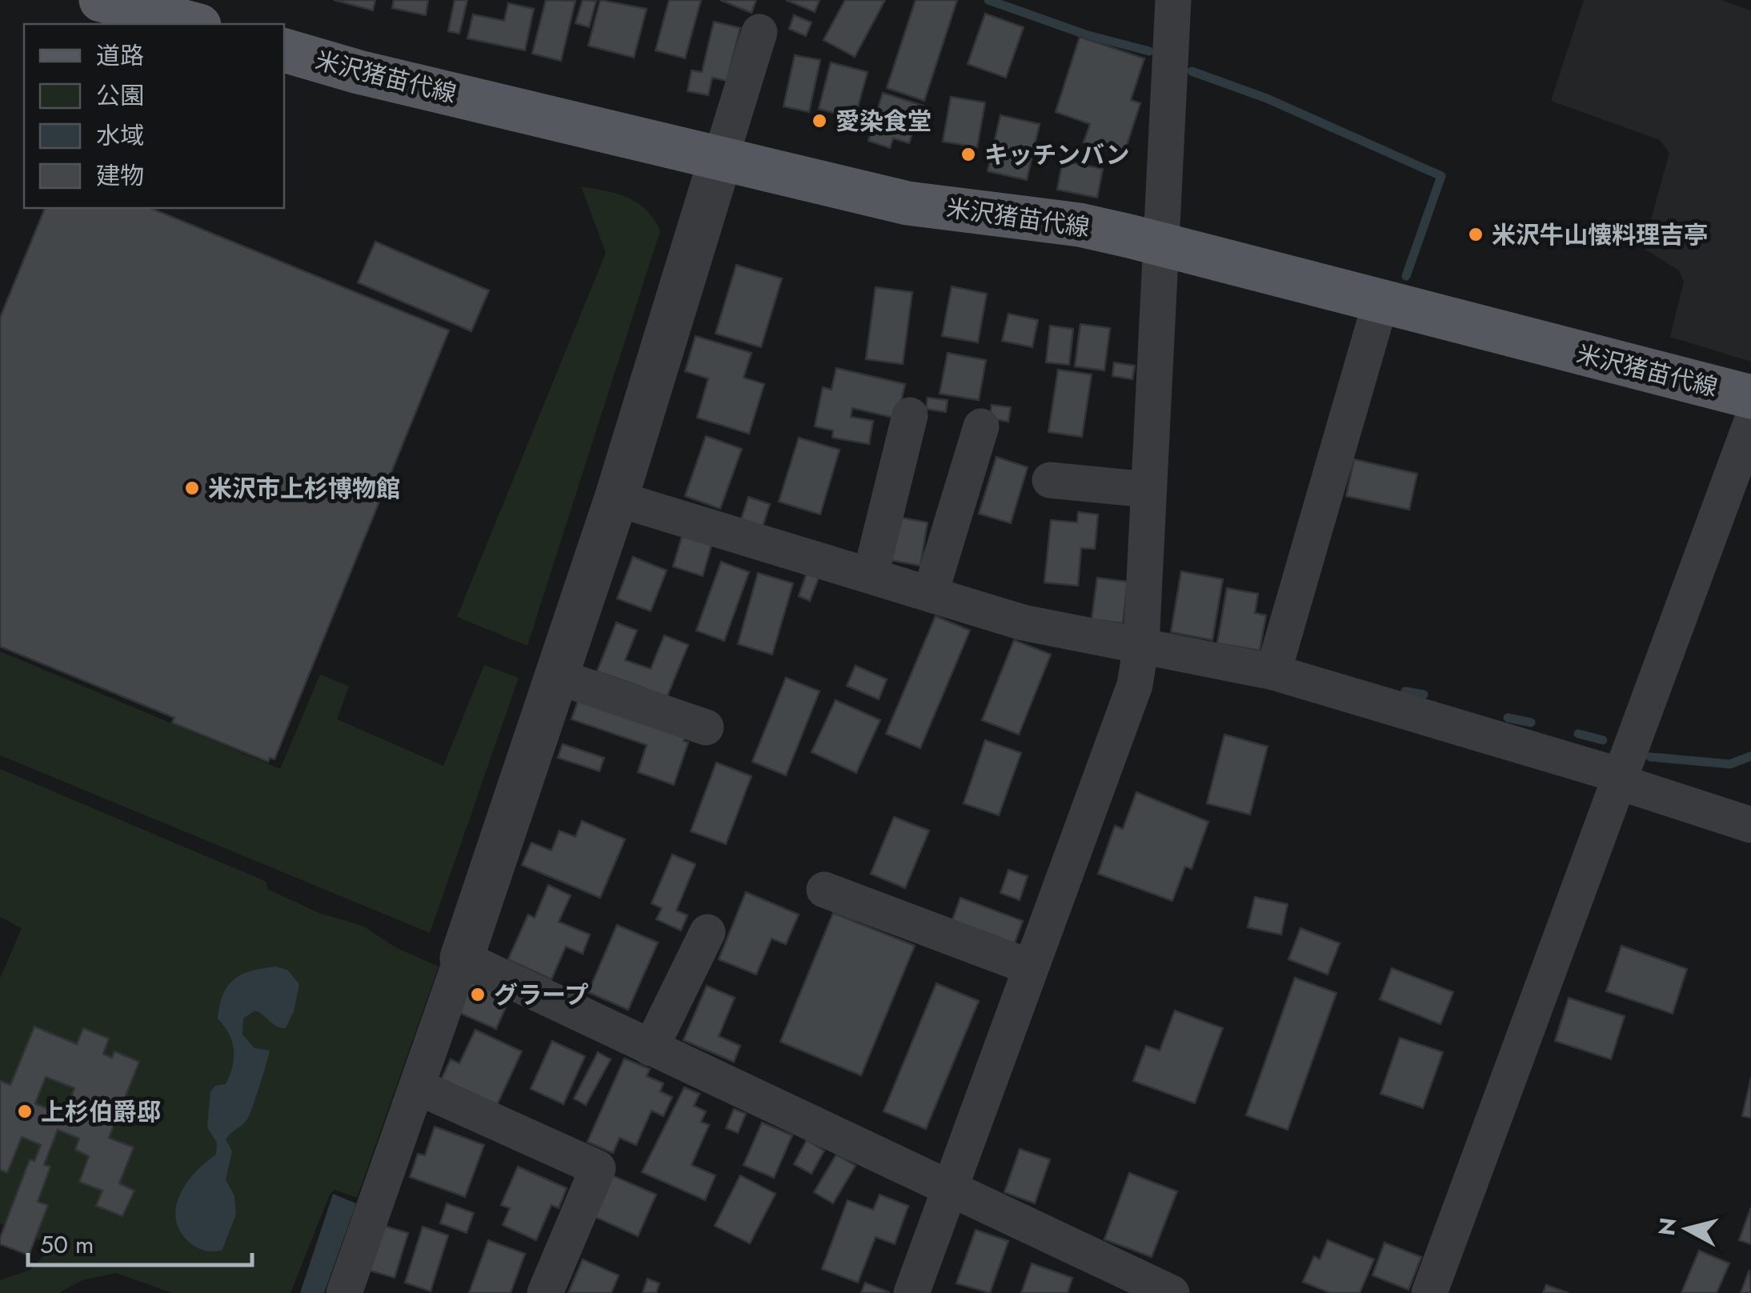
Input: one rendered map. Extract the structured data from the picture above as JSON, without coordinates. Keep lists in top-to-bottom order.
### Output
{
  "streets": {
    "main road": ["米沢猪苗代線"]
  },
  "places": [
    "愛染食堂",
    "キッチンバン",
    "米沢牛山懐料理吉亭",
    "米沢市上杉博物館",
    "グラープ",
    "上杉伯爵邸"
  ],
  "legend": [
    "道路",
    "公園",
    "水域",
    "建物"
  ],
  "scale_bar": "50 m",
  "north": "left"
}
